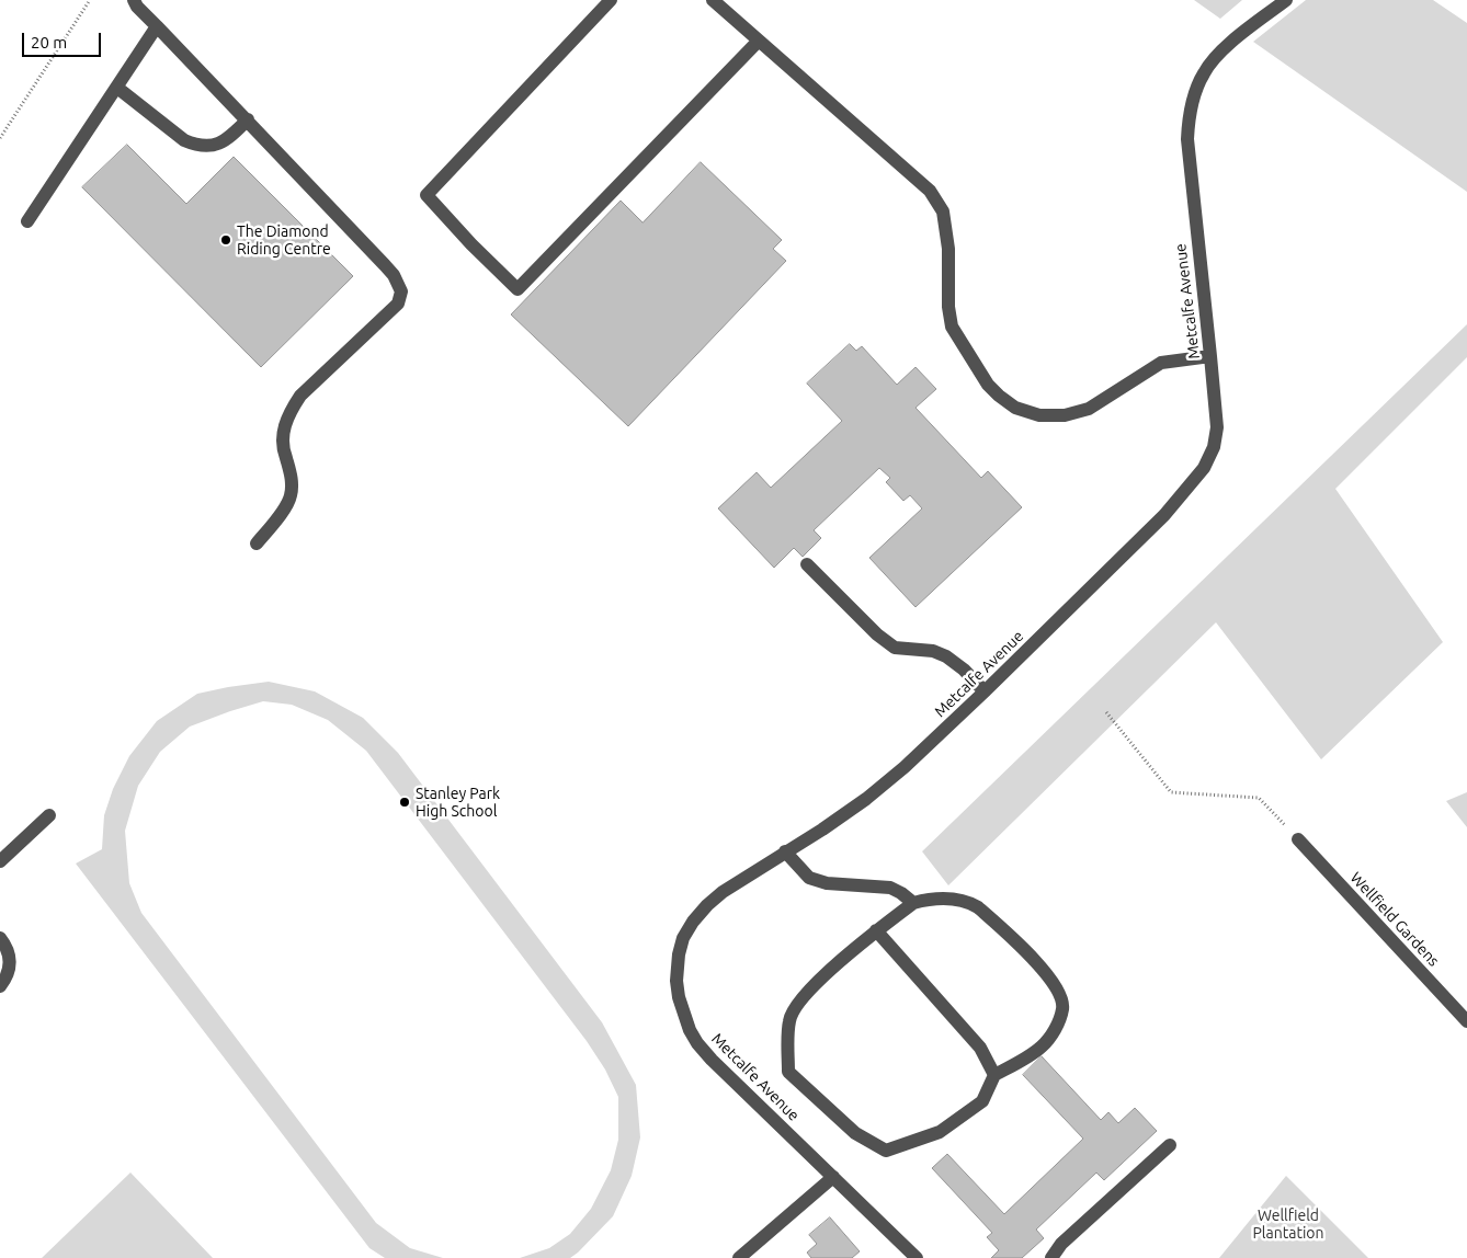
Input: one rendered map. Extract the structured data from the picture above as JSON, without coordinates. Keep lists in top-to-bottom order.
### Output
{
  "streets": {
    "street": ["Metcalfe Avenue", "Wellfield Gardens"]
  },
  "parks": ["Wellfield Plantation"],
  "places": ["The Diamond Riding Centre", "Stanley Park High School"],
  "scale_bar": "20 m"
}
